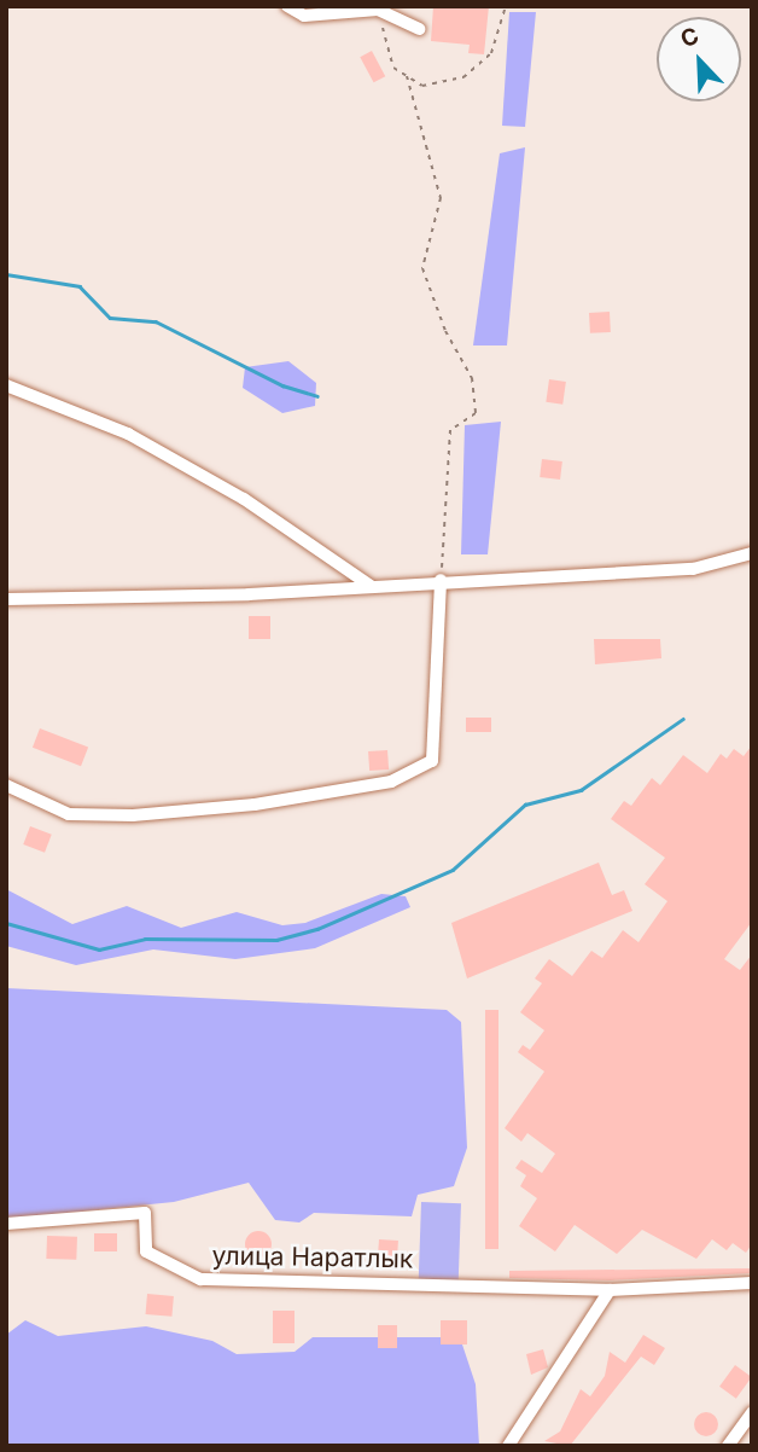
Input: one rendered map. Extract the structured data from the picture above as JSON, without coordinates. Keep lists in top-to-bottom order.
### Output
{
  "streets": {
    "street": ["улица Наратлык"]
  },
  "north": "top left"
}
